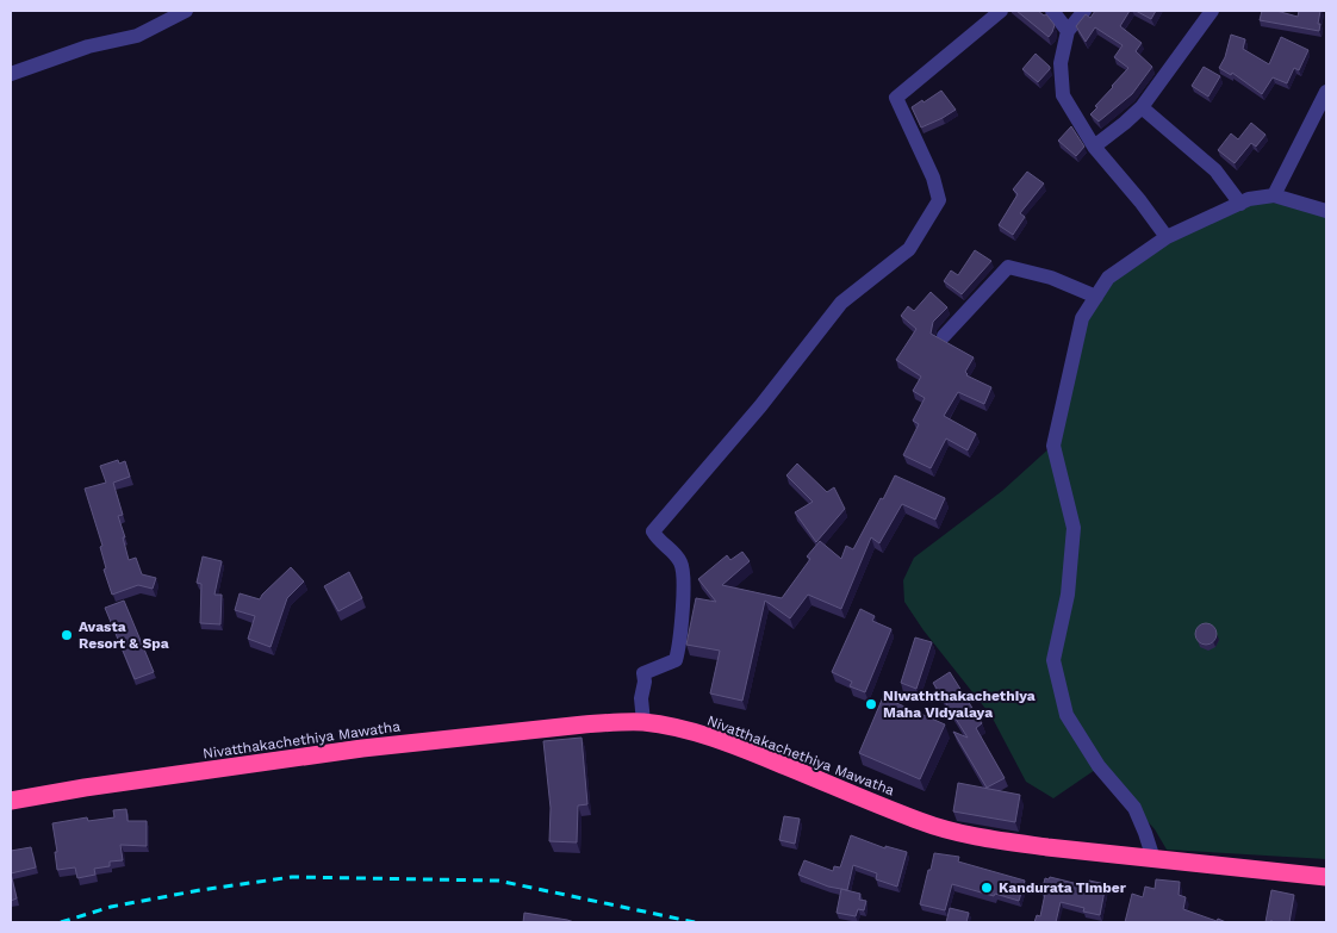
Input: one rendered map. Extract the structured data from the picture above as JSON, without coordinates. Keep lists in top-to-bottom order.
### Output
{
  "streets": {
    "highway": ["Nivatthakachethiya Mawatha"]
  },
  "places": ["Avasta Resort & Spa", "Niwaththakachethiya Maha Vidyalaya", "Kandurata Timber"]
}
